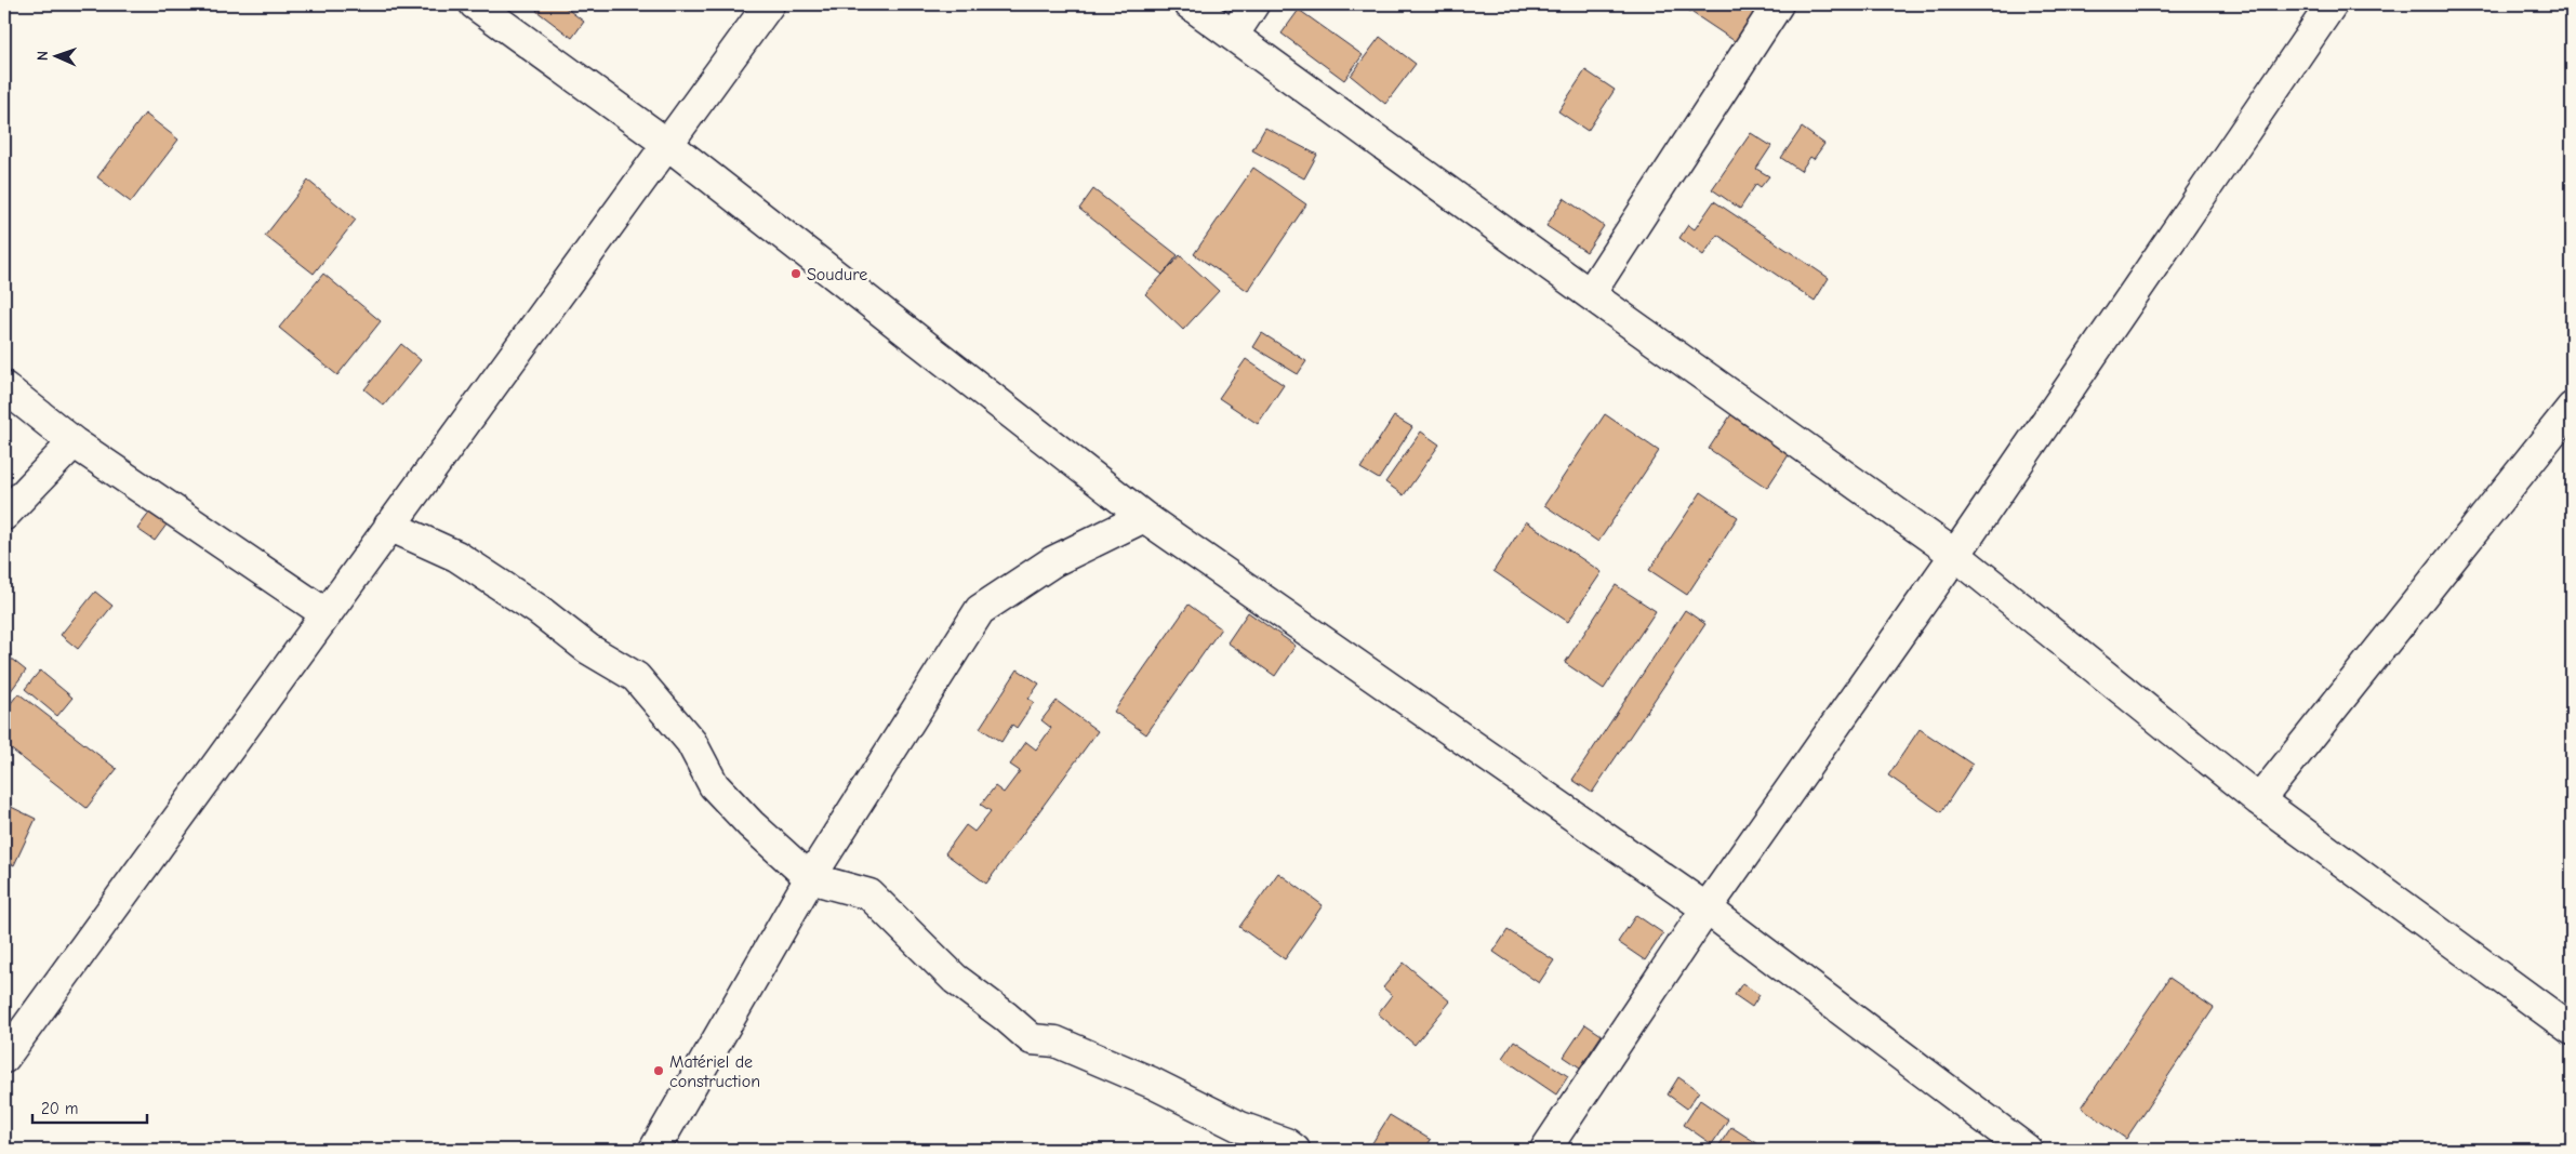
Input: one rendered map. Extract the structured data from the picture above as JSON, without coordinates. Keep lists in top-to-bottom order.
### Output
{
  "places": ["Soudure", "Matériel de construction"],
  "scale_bar": "20 m",
  "north": "left"
}
